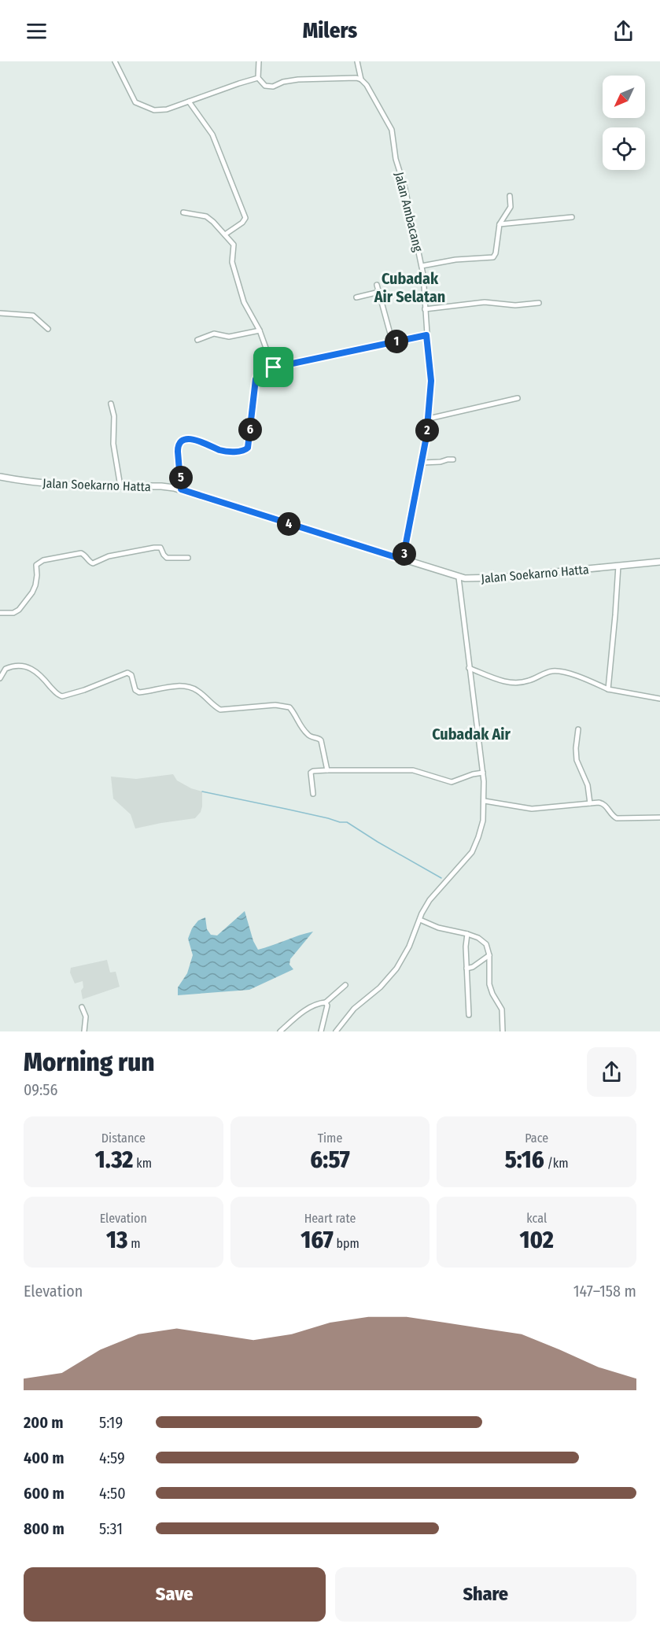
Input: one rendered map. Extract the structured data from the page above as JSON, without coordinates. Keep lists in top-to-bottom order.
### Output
{
  "streets": {
    "street": ["Jalan Ambacang", "Jalan Soekarno Hatta"]
  },
  "crossings": [
    ["Jalan Ambacang", "Jalan Soekarno Hatta"]
  ],
  "districts": ["Cubadak Air Selatan", "Cubadak Air"],
  "north": "bottom left",
  "page": {
    "header": "Milers",
    "pins": [
      "1",
      "6",
      "2",
      "5",
      "4",
      "3"
    ],
    "heading": ["Morning run", "09:56"],
    "stats": [
      ["Distance", "1.32 km"],
      ["Time", "6:57"],
      ["Pace", "5:16 /km"],
      ["Elevation", "13 m"],
      ["Heart rate", "167 bpm"],
      ["kcal", "102"]
    ],
    "chart": ["Elevation", "147–158 m"],
    "list": [
      {
        "name": "200 m",
        "note": "5:19"
      },
      {
        "name": "400 m",
        "note": "4:59"
      },
      {
        "name": "600 m",
        "note": "4:50"
      },
      {
        "name": "800 m",
        "note": "5:31"
      }
    ],
    "buttons": ["Save", "Share"]
  }
}
